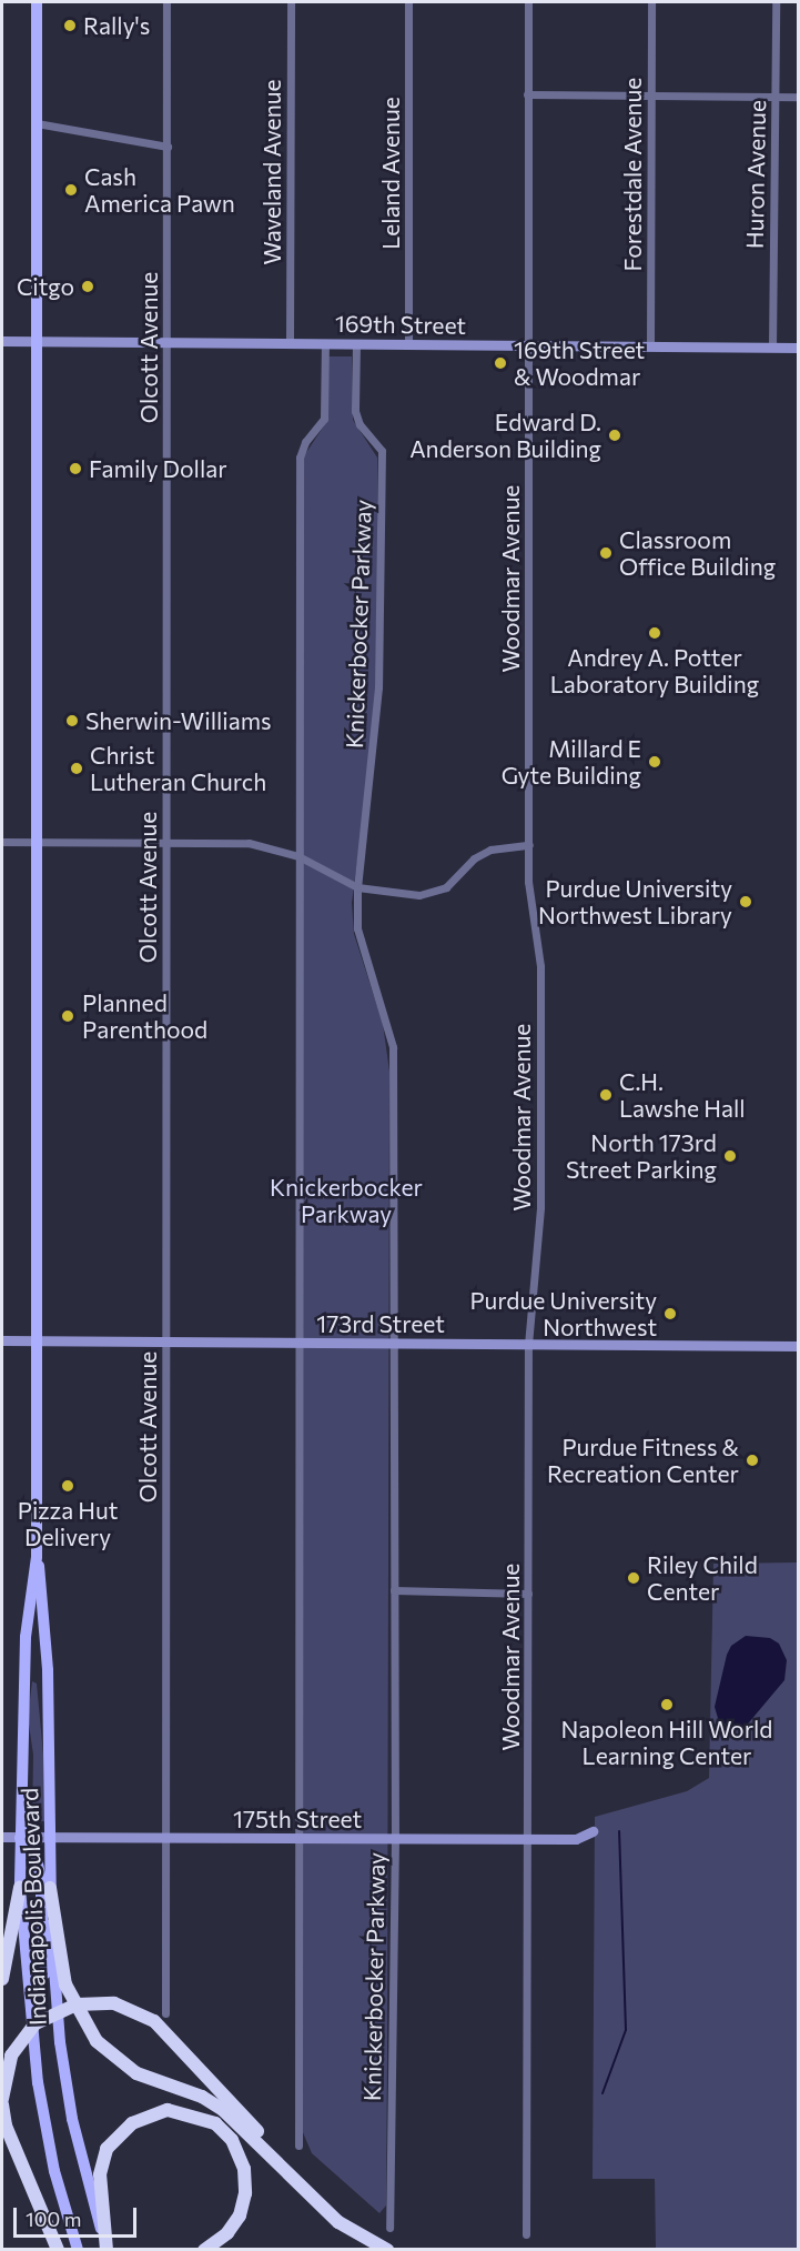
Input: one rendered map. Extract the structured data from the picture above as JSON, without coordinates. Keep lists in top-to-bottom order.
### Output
{
  "streets": {
    "main road": ["Indianapolis Boulevard"],
    "street": [
      "Waveland Avenue",
      "Leland Avenue",
      "Forestdale Avenue",
      "Huron Avenue",
      "169th Street",
      "Olcott Avenue",
      "Woodmar Avenue",
      "Knickerbocker Parkway",
      "173rd Street",
      "175th Street"
    ]
  },
  "crossings": [
    ["Waveland Avenue", "169th Street"],
    ["Leland Avenue", "169th Street"],
    ["Forestdale Avenue", "169th Street"],
    ["Huron Avenue", "169th Street"],
    ["169th Street", "Olcott Avenue"],
    ["169th Street", "Woodmar Avenue"],
    ["169th Street", "Knickerbocker Parkway"],
    ["169th Street", "Indianapolis Boulevard"],
    ["Olcott Avenue", "173rd Street"],
    ["Olcott Avenue", "175th Street"],
    ["Woodmar Avenue", "173rd Street"],
    ["Woodmar Avenue", "175th Street"],
    ["Knickerbocker Parkway", "173rd Street"],
    ["Knickerbocker Parkway", "175th Street"],
    ["173rd Street", "Indianapolis Boulevard"],
    ["175th Street", "Indianapolis Boulevard"]
  ],
  "parks": ["Knickerbocker Parkway"],
  "places": [
    "Rally's",
    "Cash America Pawn",
    "Citgo",
    "169th Street & Woodmar",
    "Edward D. Anderson Building",
    "Family Dollar",
    "Classroom Office Building",
    "Andrey A. Potter Laboratory Building",
    "Sherwin-Williams",
    "Millard E Gyte Building",
    "Christ Lutheran Church",
    "Purdue University Northwest Library",
    "Planned Parenthood",
    "C.H. Lawshe Hall",
    "North 173rd Street Parking",
    "Purdue University Northwest",
    "Purdue Fitness & Recreation Center",
    "Pizza Hut Delivery",
    "Riley Child Center",
    "Napoleon Hill World Learning Center"
  ],
  "scale_bar": "100 m"
}
